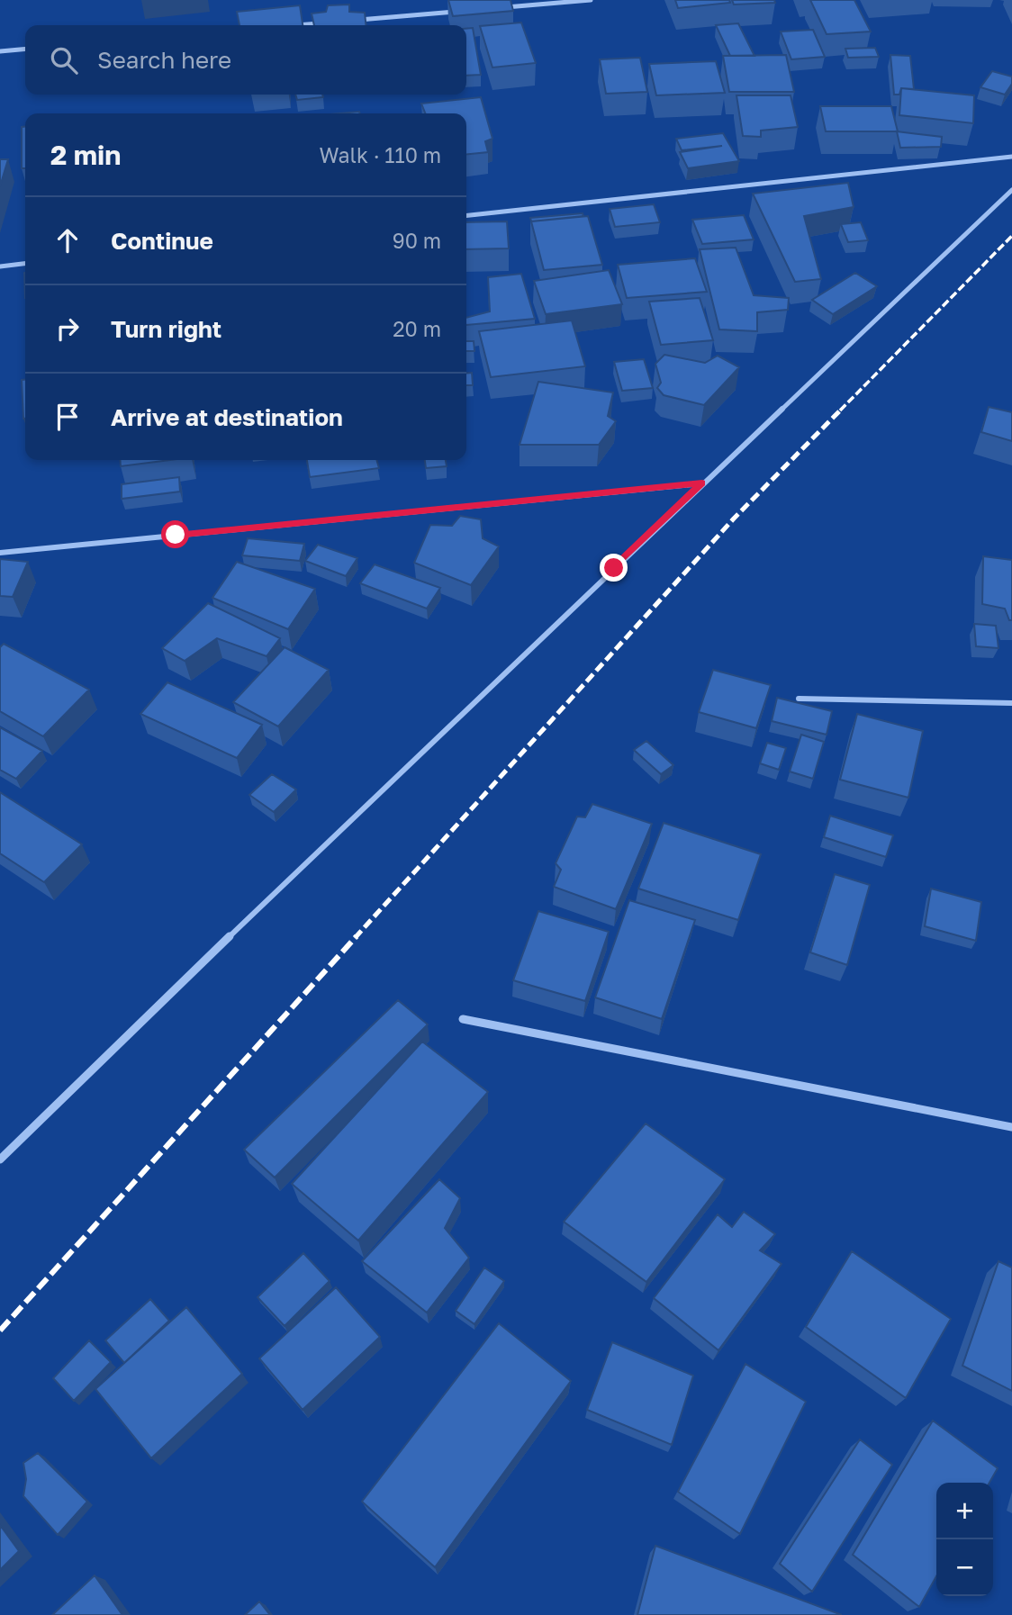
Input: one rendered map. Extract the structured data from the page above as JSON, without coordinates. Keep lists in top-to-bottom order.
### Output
{
  "page": {
    "search": "Search here",
    "heading": ["2 min", "Walk · 110 m"],
    "list": [
      ["Continue", "90 m"],
      ["Turn right", "20 m"],
      "Arrive at destination"
    ],
    "map_buttons": ["+", "−"]
  }
}
